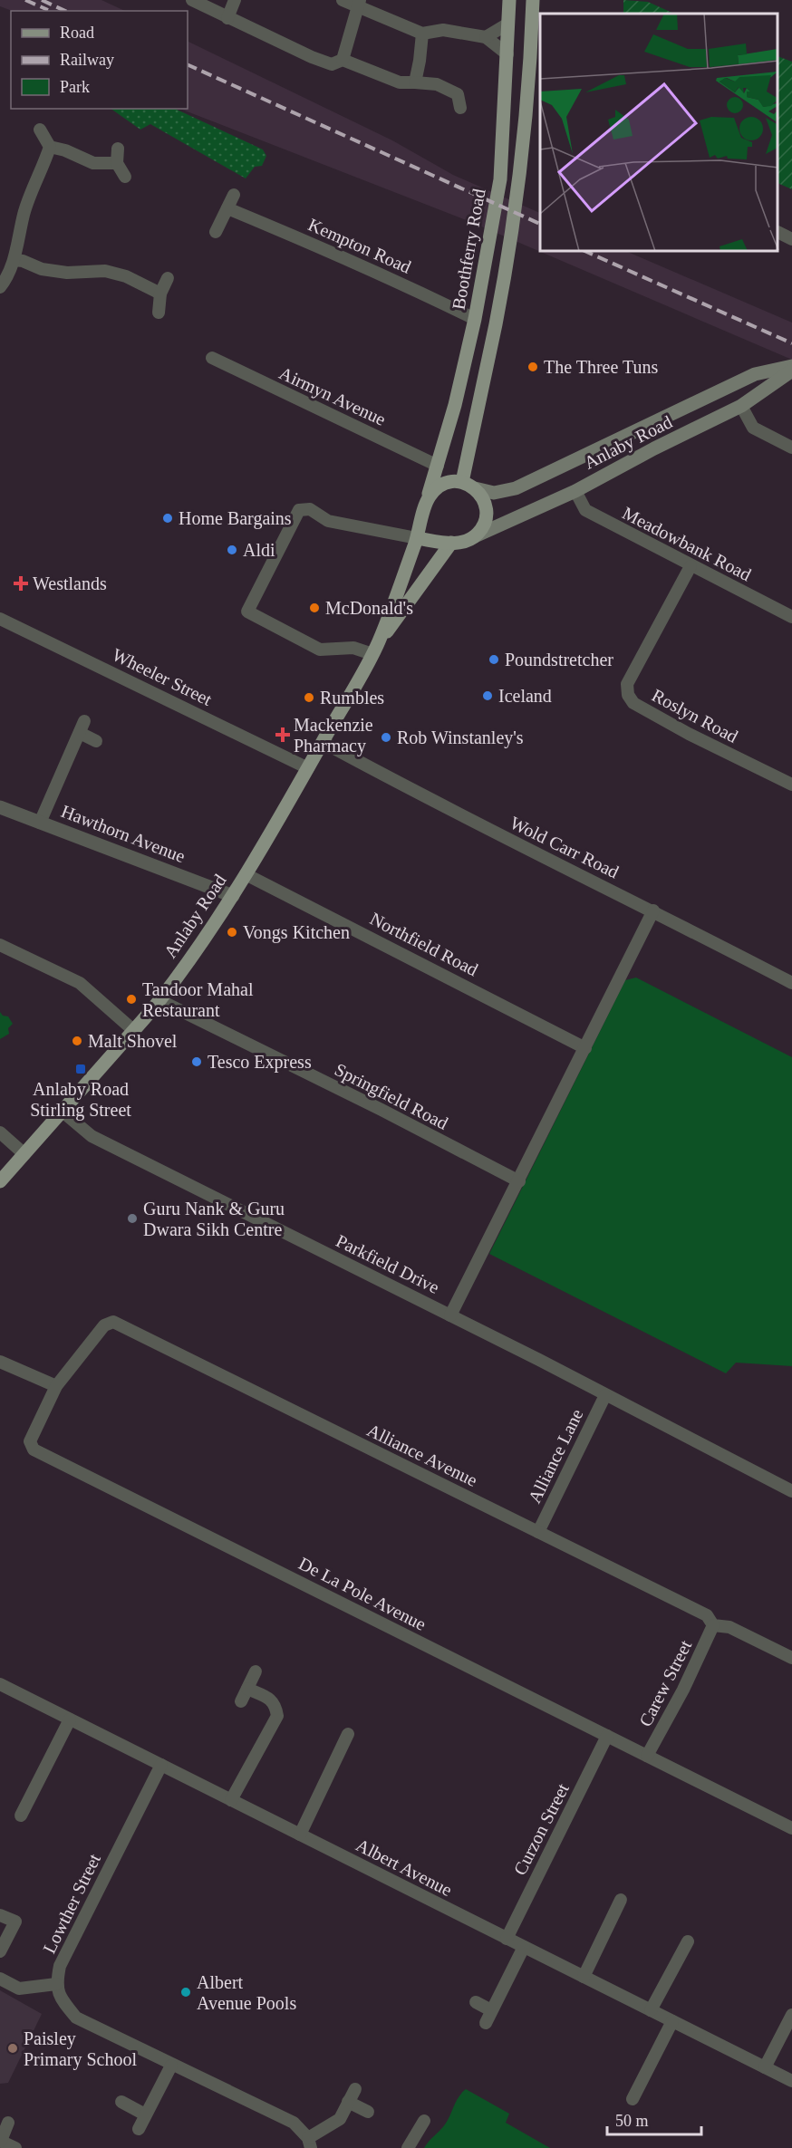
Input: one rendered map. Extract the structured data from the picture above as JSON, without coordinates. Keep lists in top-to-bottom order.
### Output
{
  "streets": {
    "main road": ["Boothferry Road", "Anlaby Road"],
    "street": [
      "Kempton Road",
      "Airmyn Avenue",
      "Meadowbank Road",
      "Wheeler Street",
      "Roslyn Road",
      "Hawthorn Avenue",
      "Wold Carr Road",
      "Northfield Road",
      "Springfield Road",
      "Parkfield Drive",
      "Alliance Avenue",
      "Alliance Lane",
      "De La Pole Avenue",
      "Carew Street",
      "Curzon Street",
      "Albert Avenue",
      "Lowther Street"
    ]
  },
  "crossings": [
    ["Kempton Road", "Boothferry Road"],
    ["Boothferry Road", "Airmyn Avenue"],
    ["Boothferry Road", "Anlaby Road"],
    ["Anlaby Road", "Meadowbank Road"],
    ["Anlaby Road", "Wheeler Street"],
    ["Anlaby Road", "Hawthorn Avenue"],
    ["Anlaby Road", "Wold Carr Road"],
    ["Anlaby Road", "Northfield Road"],
    ["Anlaby Road", "Springfield Road"],
    ["Anlaby Road", "Parkfield Drive"],
    ["Meadowbank Road", "Roslyn Road"],
    ["Parkfield Drive", "Alliance Lane"],
    ["Alliance Avenue", "Alliance Lane"],
    ["Alliance Avenue", "De La Pole Avenue"],
    ["Alliance Avenue", "Carew Street"],
    ["De La Pole Avenue", "Carew Street"],
    ["De La Pole Avenue", "Curzon Street"],
    ["Curzon Street", "Albert Avenue"],
    ["Albert Avenue", "Lowther Street"]
  ],
  "places": {
    "other": [
      "The Three Tuns",
      "Home Bargains",
      "Aldi",
      "McDonald's",
      "Poundstretcher",
      "Iceland",
      "Rumbles",
      "Rob Winstanley's",
      "Vongs Kitchen",
      "Tandoor Mahal Restaurant",
      "Malt Shovel",
      "Tesco Express",
      "Guru Nank & Guru Dwara Sikh Centre",
      "Albert Avenue Pools",
      "Paisley Primary School"
    ],
    "health": ["Westlands", "Mackenzie Pharmacy"],
    "transit": ["Anlaby Road Stirling Street"]
  },
  "legend": ["Road", "Railway", "Park"],
  "scale_bar": "50 m"
}
